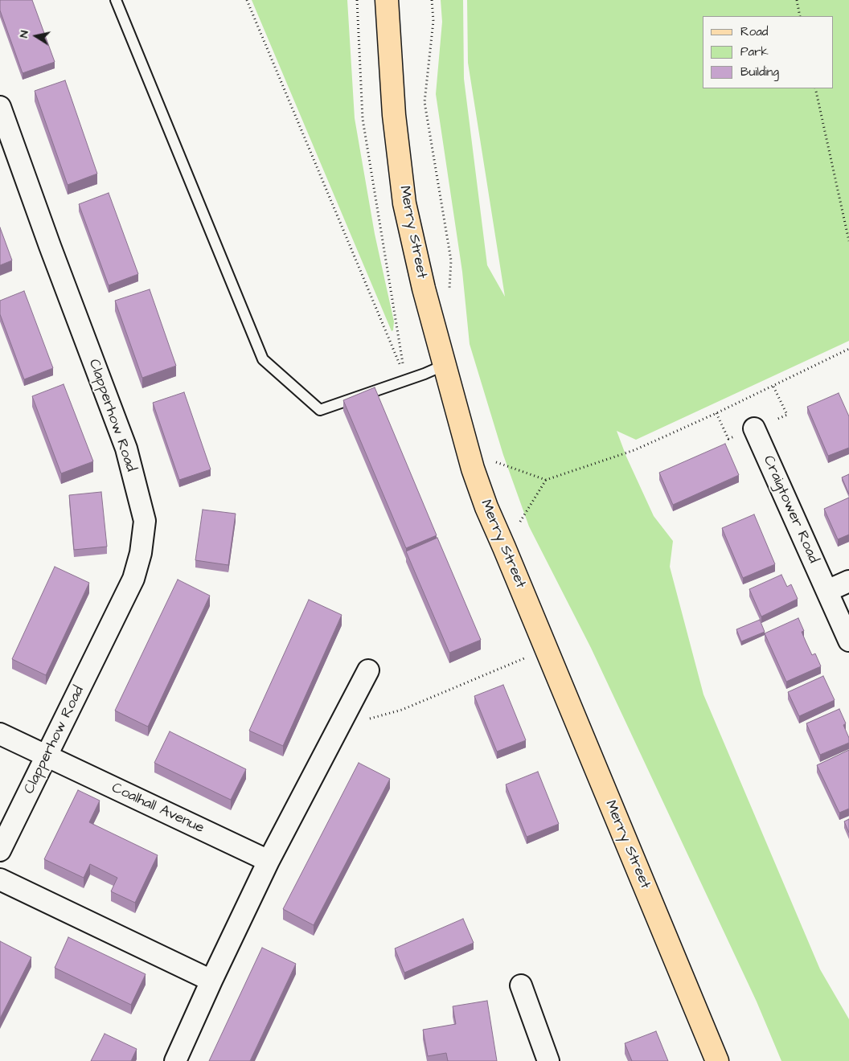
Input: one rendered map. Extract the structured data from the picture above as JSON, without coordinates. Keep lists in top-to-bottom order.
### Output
{
  "streets": {
    "main road": ["Merry Street"],
    "street": ["Clapperhow Road", "Craigtower Road", "Coalhall Avenue"]
  },
  "crossings": [
    ["Clapperhow Road", "Coalhall Avenue"]
  ],
  "legend": ["Road", "Park", "Building"],
  "north": "left"
}
